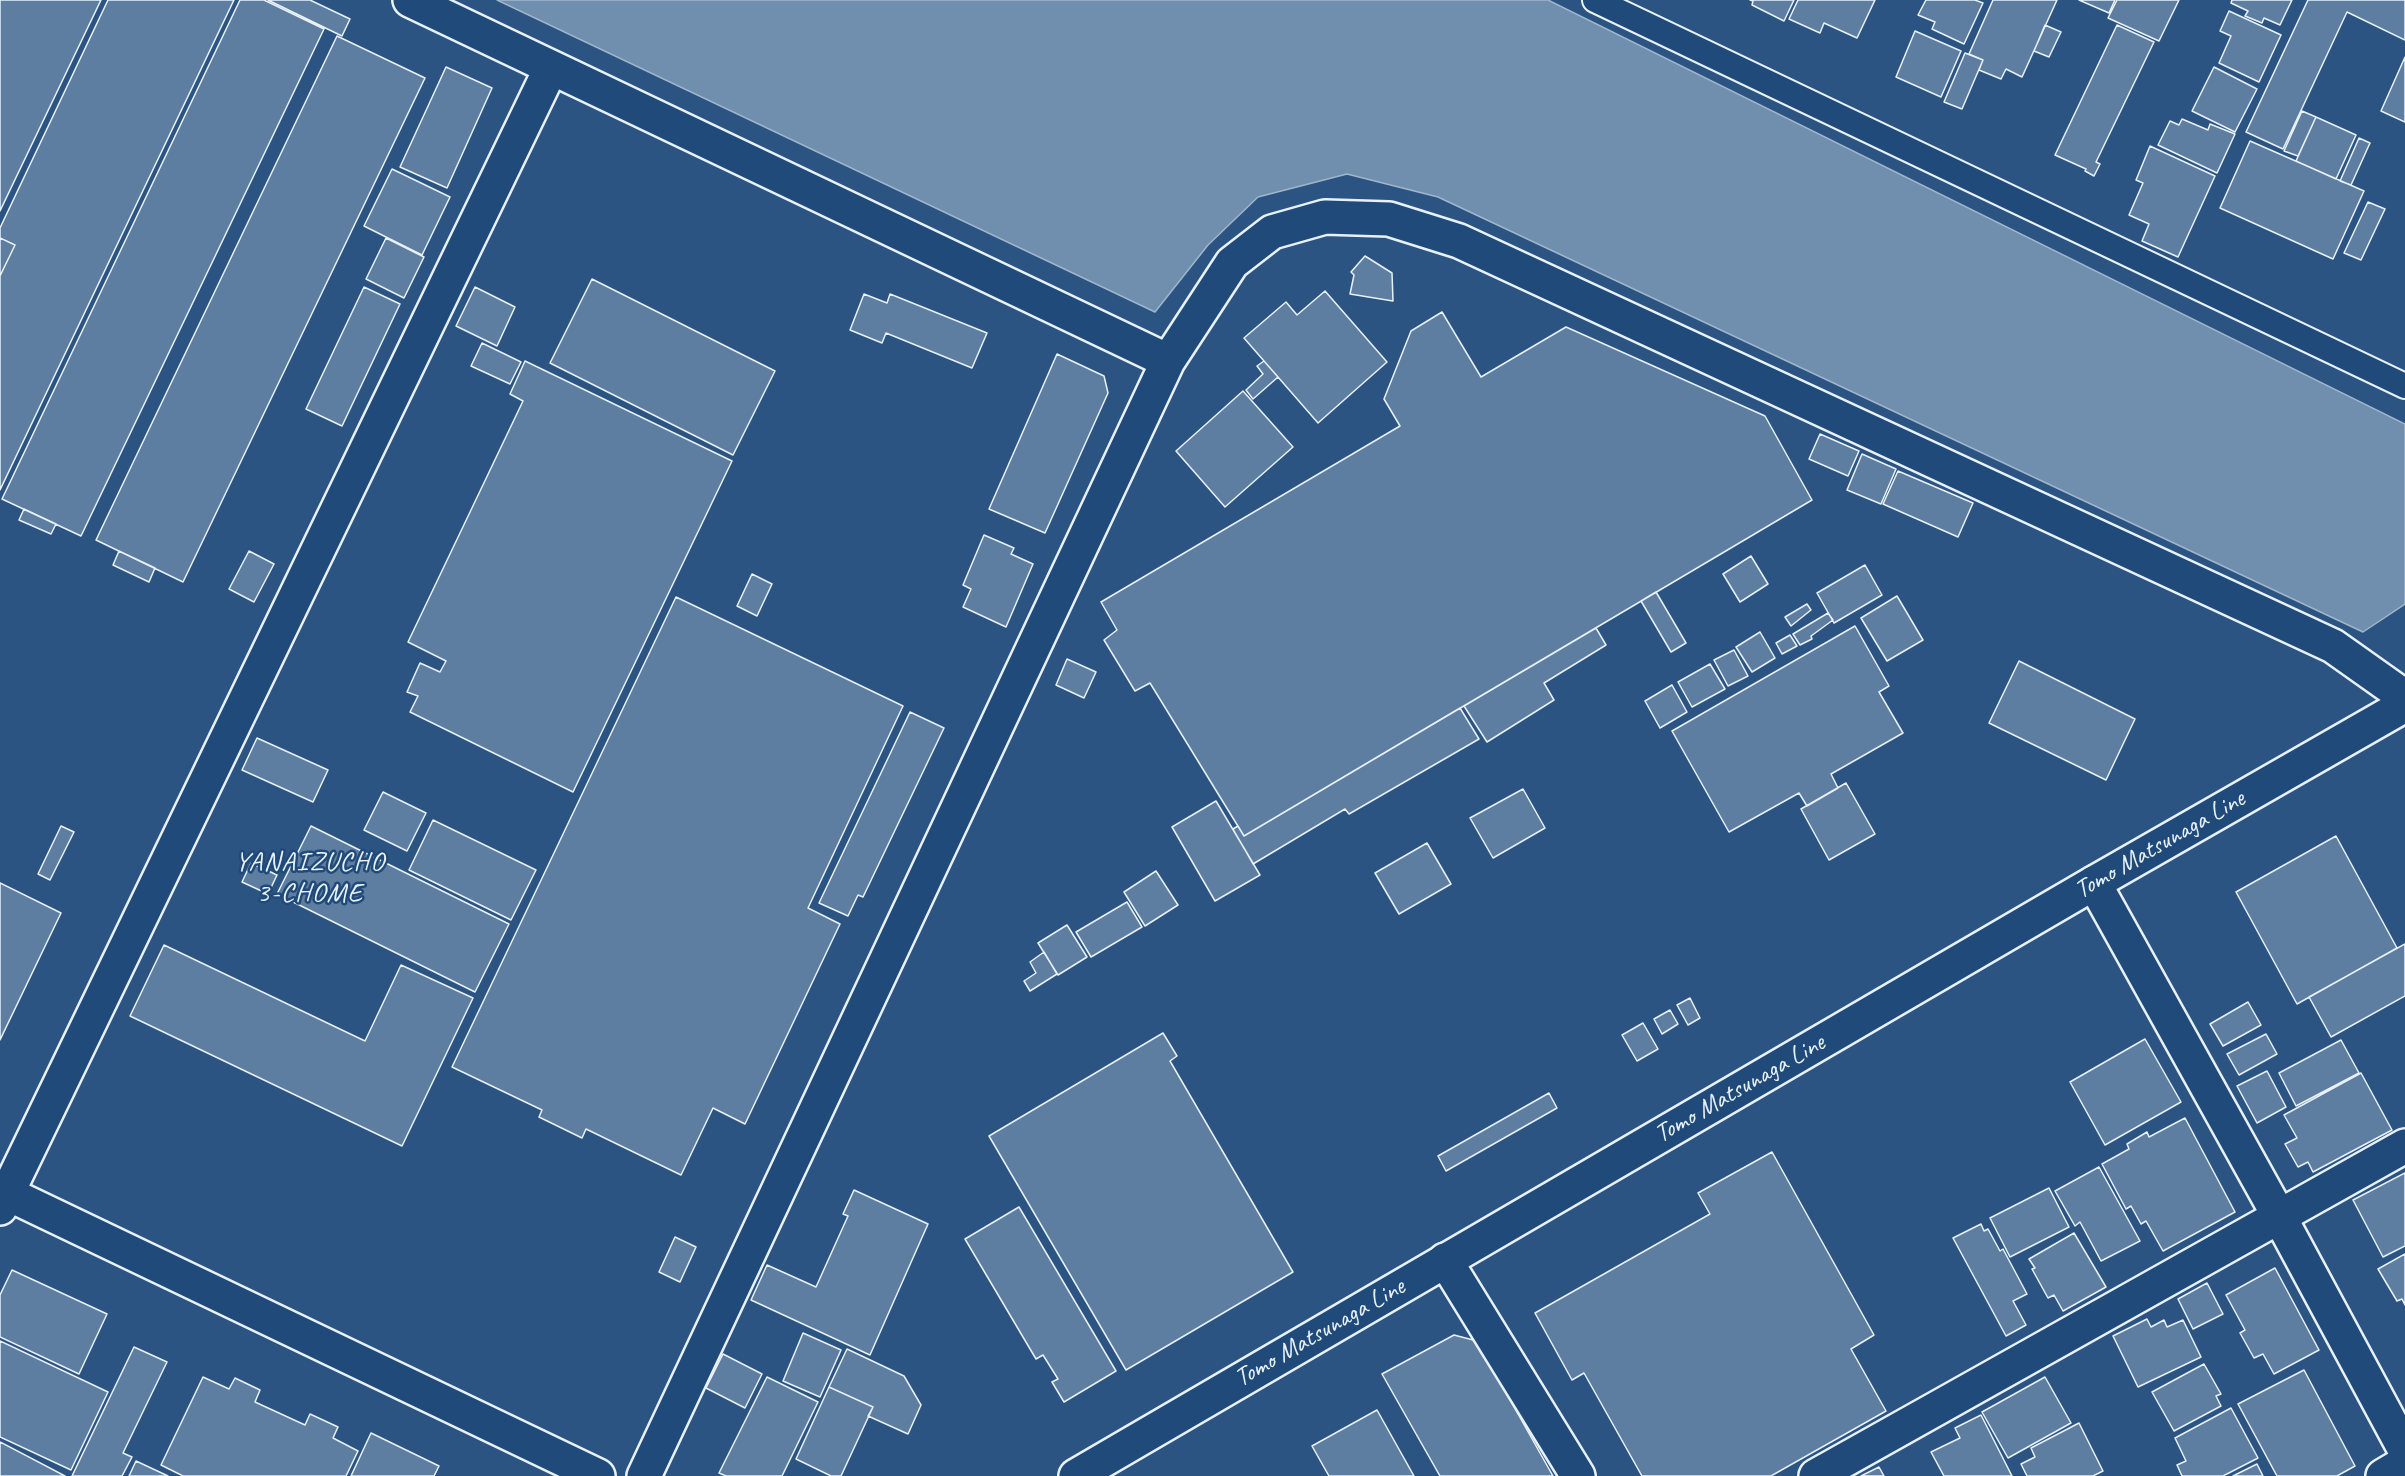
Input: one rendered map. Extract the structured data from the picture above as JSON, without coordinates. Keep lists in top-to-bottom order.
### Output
{
  "streets": {
    "street": ["Tomo Matsunaga Line"]
  },
  "districts": ["YANAIZUCHO 3-CHOME"]
}
